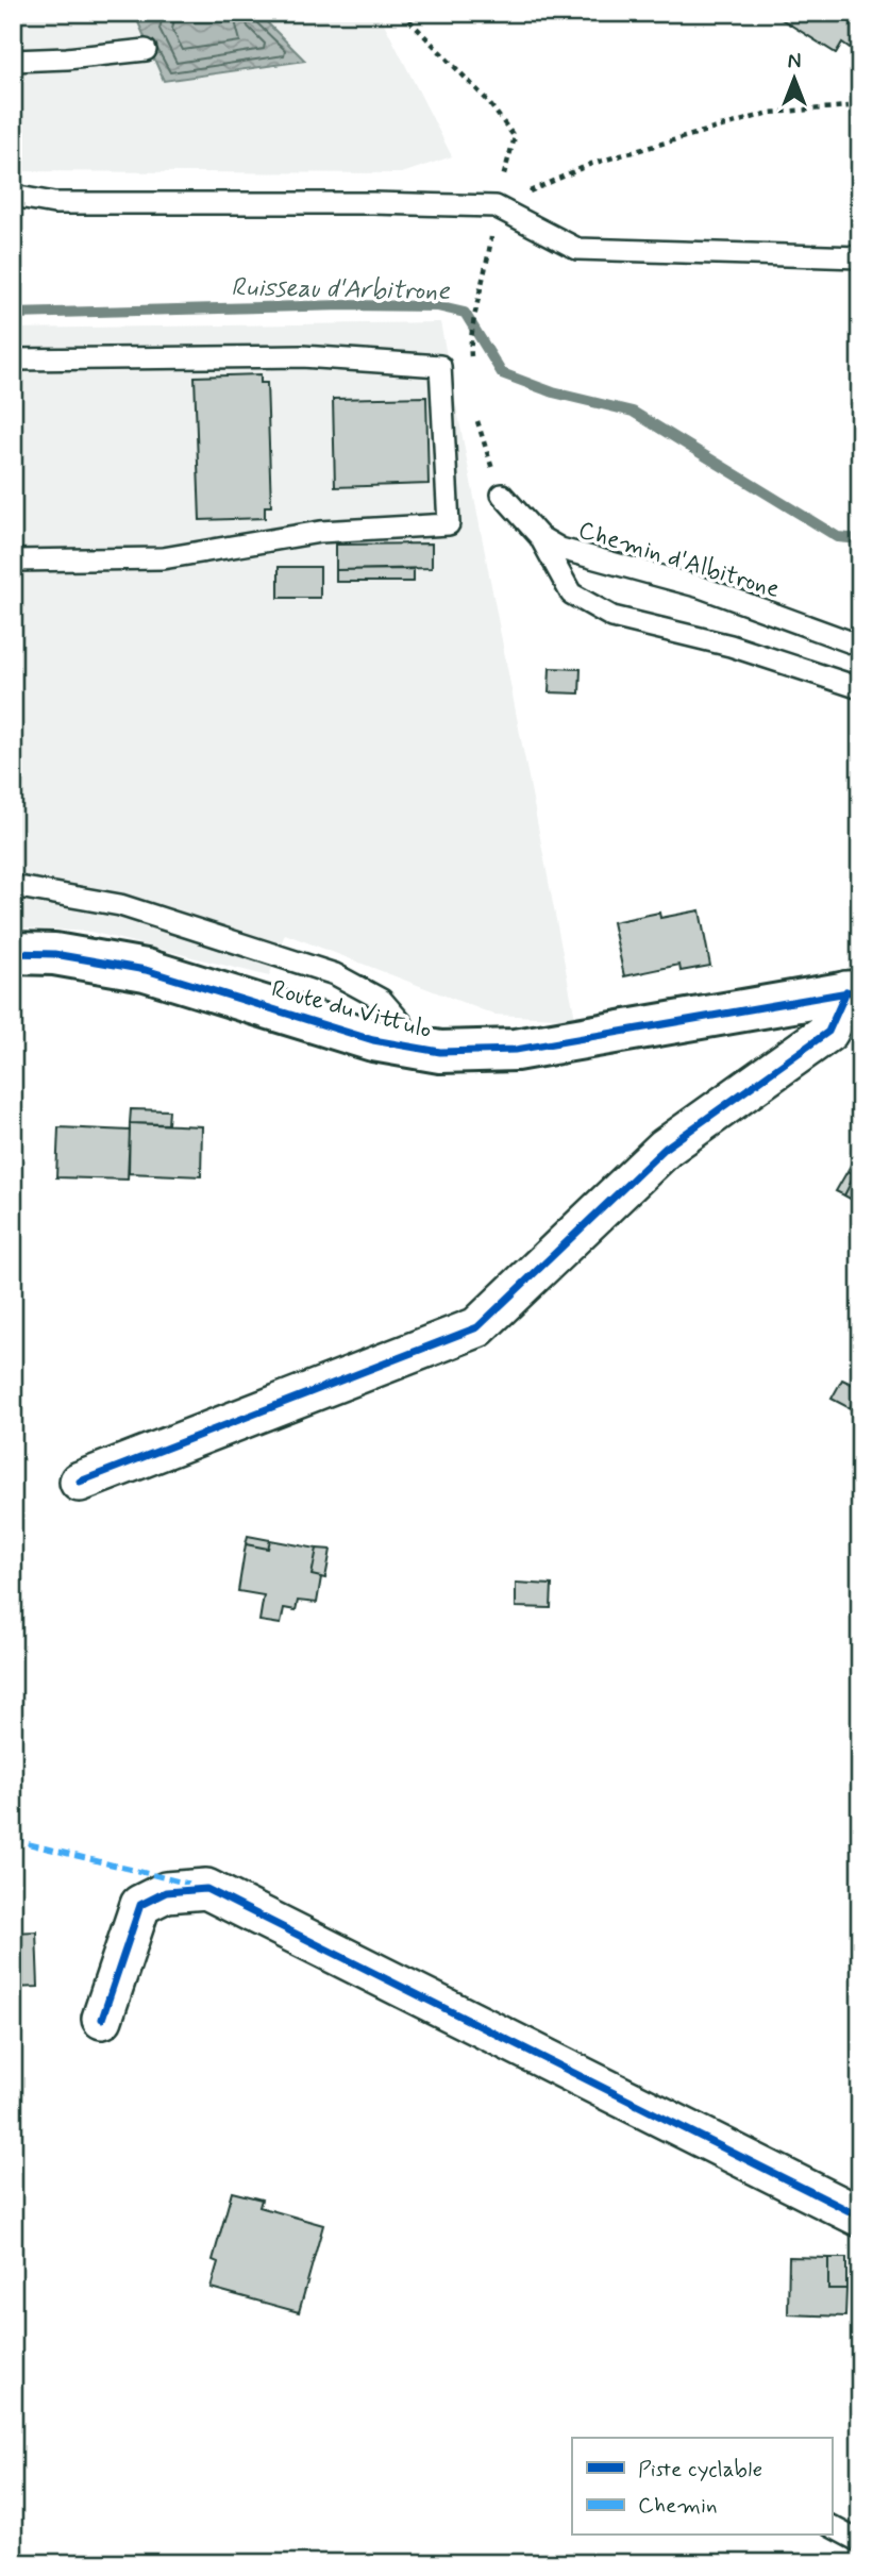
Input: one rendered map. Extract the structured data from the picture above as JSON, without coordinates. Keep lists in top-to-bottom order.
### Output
{
  "streets": {
    "street": ["Route du Vittulo"],
    "lane": ["Chemin d'Albitrone"]
  },
  "water": ["Ruisseau d'Arbitrone"],
  "legend": ["Piste cyclable", "Chemin"],
  "north": "top"
}
